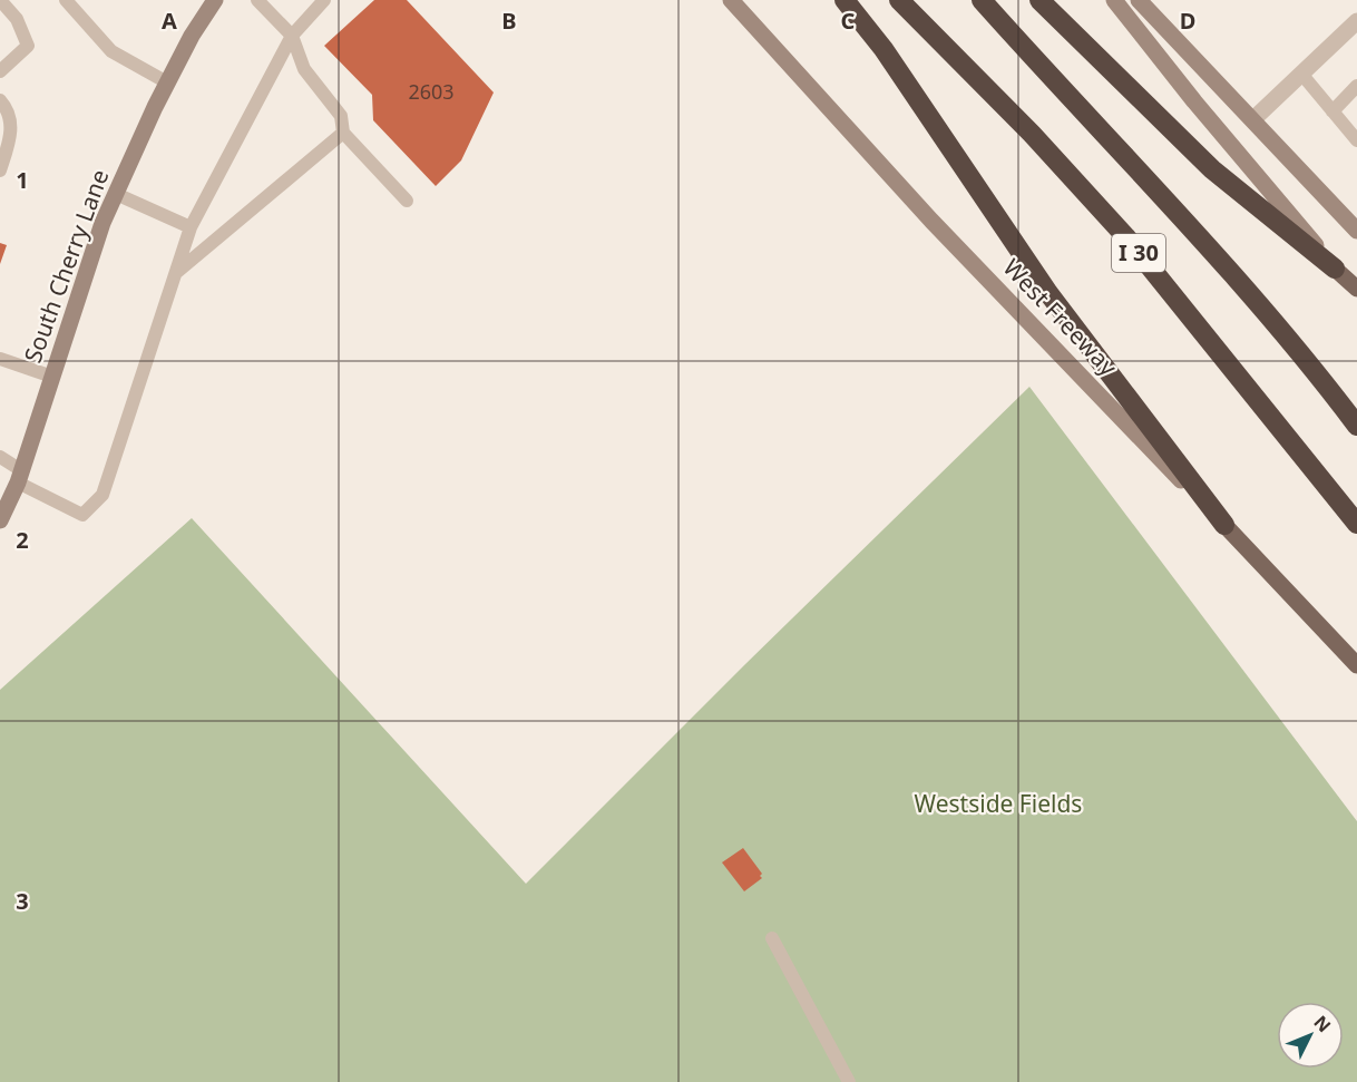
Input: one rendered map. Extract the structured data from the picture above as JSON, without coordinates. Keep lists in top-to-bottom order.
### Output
{
  "streets": {
    "highway": ["I 30"],
    "main road": ["South Cherry Lane", "West Freeway"]
  },
  "parks": ["Westside Fields"],
  "house_numbers": ["2603"],
  "north": "top right",
  "grid": {
    "columns": [
      "A",
      "B",
      "C",
      "D"
    ],
    "rows": ["1", "2", "3"]
  }
}
